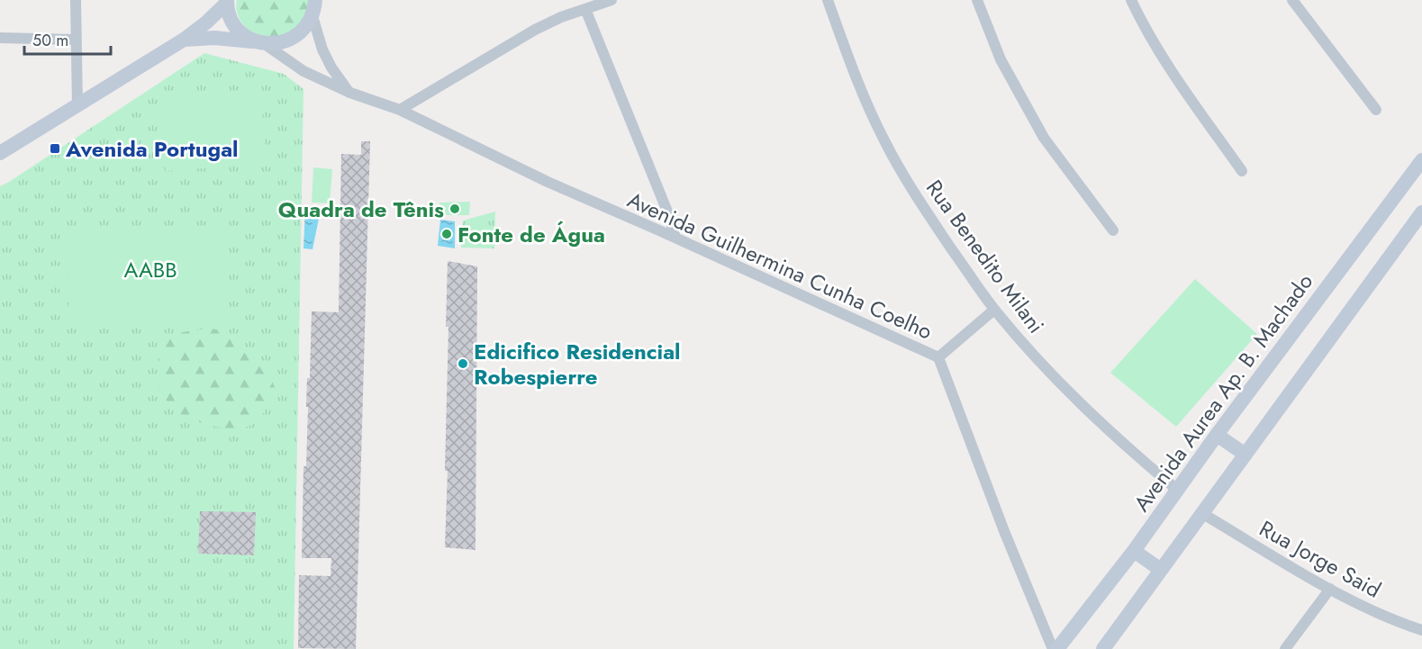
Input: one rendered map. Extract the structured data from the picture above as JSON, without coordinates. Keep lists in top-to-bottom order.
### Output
{
  "streets": {
    "street": [
      "Rua Benedito Milani",
      "Avenida Guilhermina Cunha Coelho",
      "Avenida Aurea Ap. B. Machado",
      "Rua Jorge Said"
    ]
  },
  "crossings": [
    ["Rua Benedito Milani", "Avenida Aurea Ap. B. Machado"]
  ],
  "parks": ["AABB"],
  "places": {
    "transit": ["Avenida Portugal"],
    "other": ["Quadra de Tênis", "Fonte de Água", "Edicifico Residencial Robespierre"]
  },
  "scale_bar": "50 m"
}
